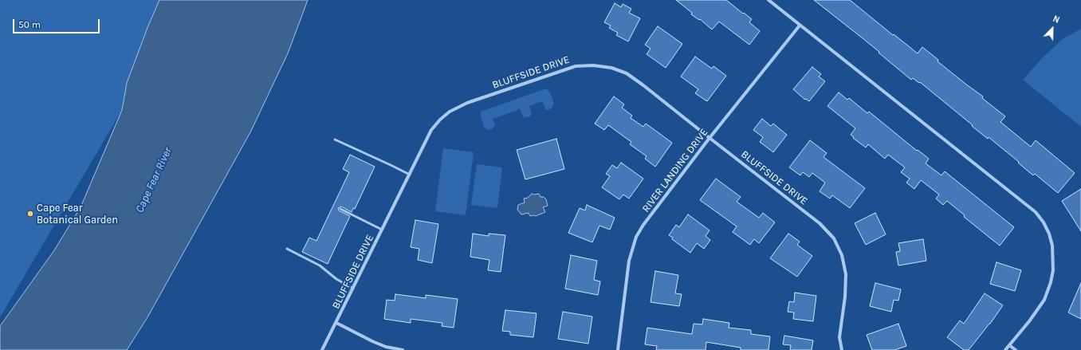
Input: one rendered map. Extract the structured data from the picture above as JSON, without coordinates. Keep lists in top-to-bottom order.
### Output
{
  "streets": {
    "street": ["BLUFFSIDE DRIVE", "RIVER LANDING DRIVE"]
  },
  "crossings": [
    ["BLUFFSIDE DRIVE", "RIVER LANDING DRIVE"]
  ],
  "water": ["Cape Fear River"],
  "places": ["Cape Fear Botanical Garden"],
  "scale_bar": "50 m",
  "north": "top right"
}
